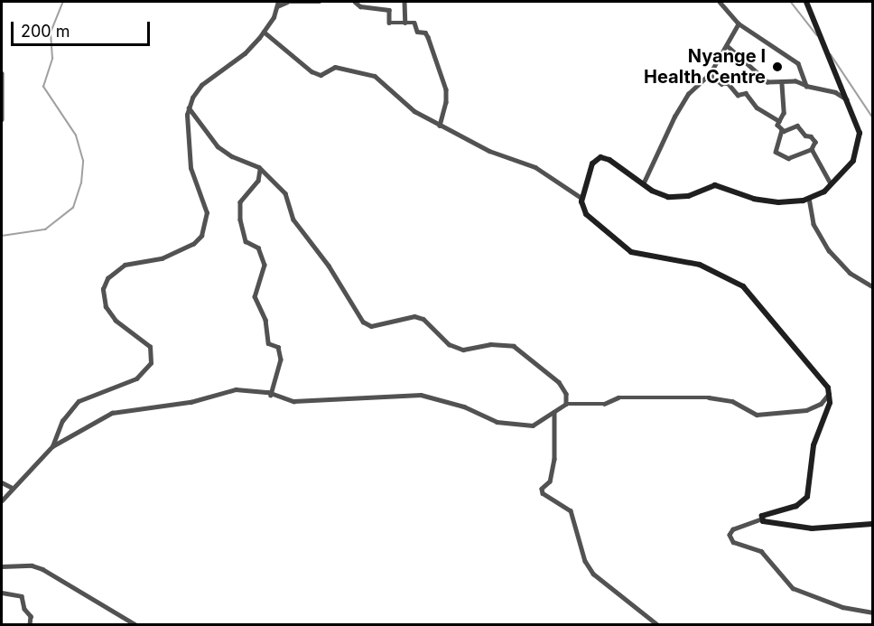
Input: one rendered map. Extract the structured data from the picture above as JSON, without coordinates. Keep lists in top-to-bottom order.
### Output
{
  "places": ["Nyange I Health Centre"],
  "scale_bar": "200 m"
}
